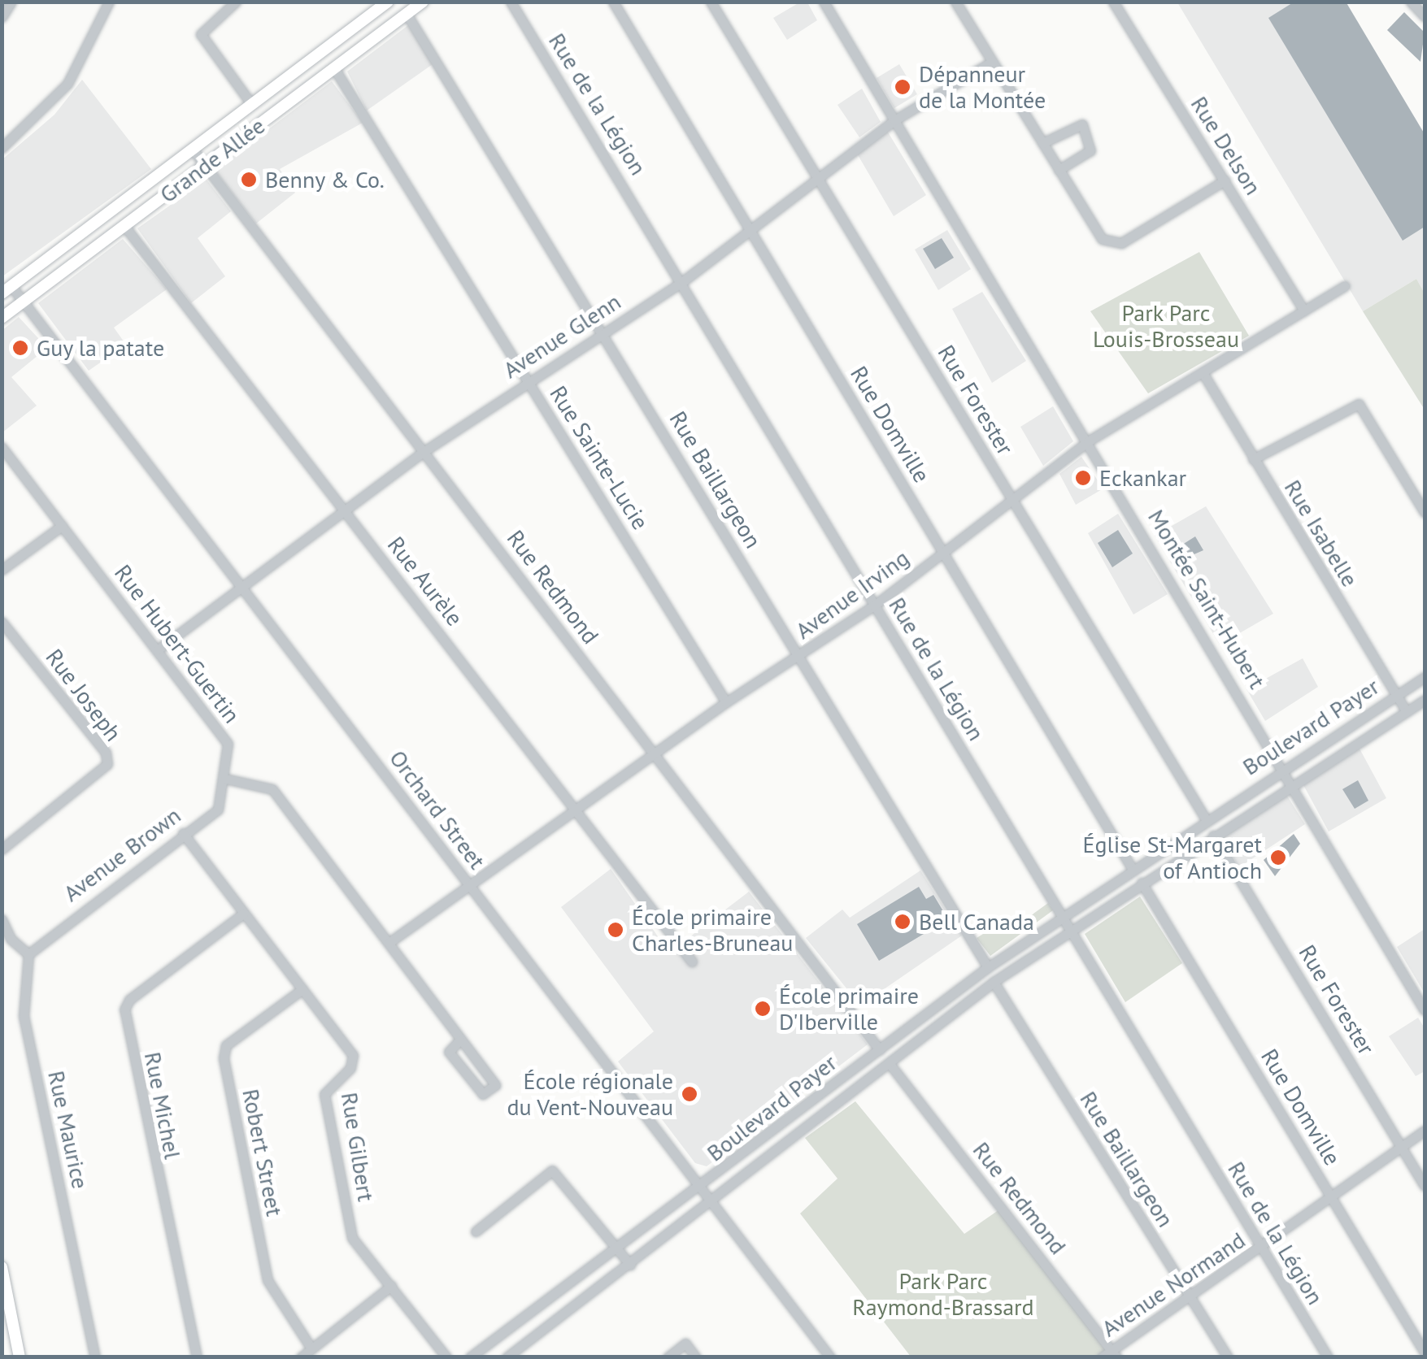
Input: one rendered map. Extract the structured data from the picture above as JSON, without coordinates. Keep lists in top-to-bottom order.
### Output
{
  "streets": {
    "main road": ["Grande Allée"],
    "street": [
      "Rue de la Légion",
      "Rue Delson",
      "Avenue Glenn",
      "Rue Forester",
      "Rue Domville",
      "Rue Sainte-Lucie",
      "Rue Baillargeon",
      "Rue Isabelle",
      "Rue Aurèle",
      "Rue Redmond",
      "Avenue Irving",
      "Montée Saint-Hubert",
      "Rue Hubert-Guertin",
      "Rue Joseph",
      "Boulevard Payer",
      "Orchard Street",
      "Avenue Brown",
      "Rue Michel",
      "Rue Maurice",
      "Rue Gilbert",
      "Robert Street",
      "Avenue Normand"
    ]
  },
  "crossings": [
    ["Rue de la Légion", "Avenue Glenn"],
    ["Rue de la Légion", "Avenue Irving"],
    ["Rue de la Légion", "Boulevard Payer"],
    ["Rue de la Légion", "Avenue Normand"],
    ["Rue Delson", "Avenue Irving"],
    ["Grande Allée", "Rue Sainte-Lucie"],
    ["Grande Allée", "Rue Baillargeon"],
    ["Grande Allée", "Rue Aurèle"],
    ["Grande Allée", "Rue Redmond"],
    ["Grande Allée", "Orchard Street"],
    ["Avenue Glenn", "Rue Forester"],
    ["Avenue Glenn", "Rue Domville"],
    ["Avenue Glenn", "Rue Sainte-Lucie"],
    ["Avenue Glenn", "Rue Baillargeon"],
    ["Avenue Glenn", "Rue Aurèle"],
    ["Avenue Glenn", "Rue Redmond"],
    ["Avenue Glenn", "Montée Saint-Hubert"],
    ["Avenue Glenn", "Rue Hubert-Guertin"],
    ["Avenue Glenn", "Orchard Street"],
    ["Rue Forester", "Avenue Irving"],
    ["Rue Forester", "Boulevard Payer"],
    ["Rue Forester", "Avenue Normand"],
    ["Rue Domville", "Avenue Irving"],
    ["Rue Domville", "Boulevard Payer"],
    ["Rue Domville", "Avenue Normand"],
    ["Rue Sainte-Lucie", "Avenue Irving"],
    ["Rue Baillargeon", "Avenue Irving"],
    ["Rue Baillargeon", "Boulevard Payer"],
    ["Rue Baillargeon", "Avenue Normand"],
    ["Rue Isabelle", "Avenue Irving"],
    ["Rue Isabelle", "Boulevard Payer"],
    ["Rue Aurèle", "Avenue Irving"],
    ["Rue Redmond", "Avenue Irving"],
    ["Rue Redmond", "Boulevard Payer"],
    ["Rue Redmond", "Avenue Normand"],
    ["Avenue Irving", "Montée Saint-Hubert"],
    ["Avenue Irving", "Orchard Street"],
    ["Montée Saint-Hubert", "Boulevard Payer"],
    ["Rue Hubert-Guertin", "Avenue Brown"],
    ["Boulevard Payer", "Orchard Street"],
    ["Avenue Brown", "Rue Maurice"],
    ["Avenue Brown", "Rue Gilbert"],
    ["Rue Michel", "Rue Gilbert"],
    ["Rue Gilbert", "Robert Street"]
  ],
  "parks": ["Park Parc Louis-Brosseau", "Park Parc Raymond-Brassard"],
  "places": [
    "Dépanneur de la Montée",
    "Benny & Co.",
    "Guy la patate",
    "Eckankar",
    "Église St-Margaret of Antioch",
    "Bell Canada",
    "École primaire Charles-Bruneau",
    "École primaire D'Iberville",
    "École régionale du Vent-Nouveau"
  ]
}
